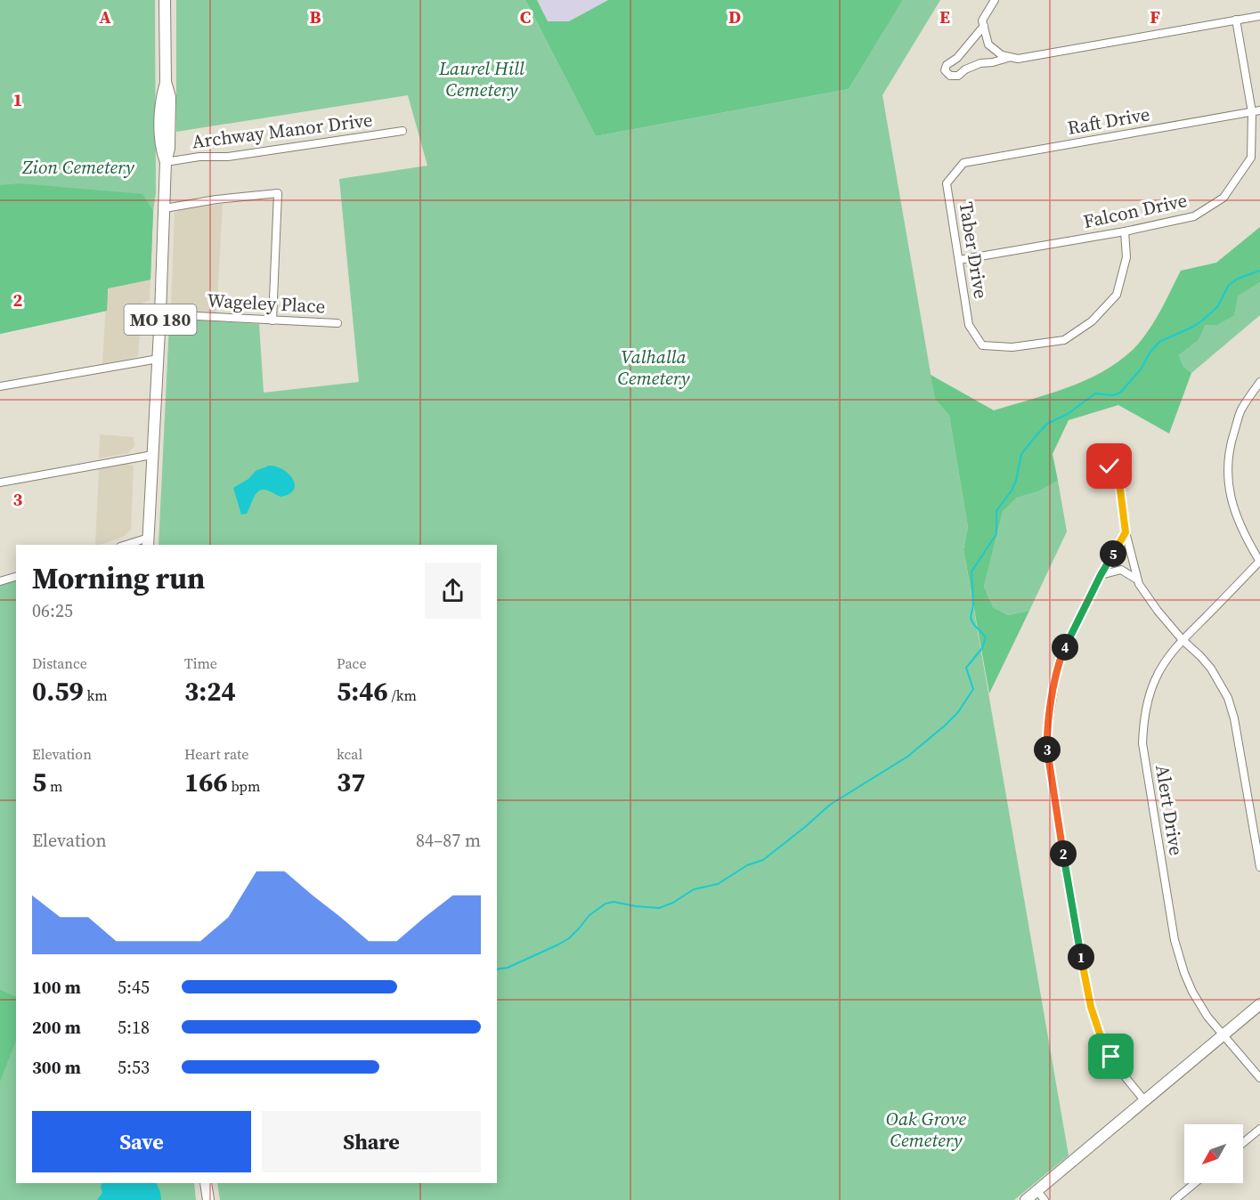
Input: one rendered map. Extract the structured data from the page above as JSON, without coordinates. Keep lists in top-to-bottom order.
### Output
{
  "streets": {
    "main road": ["MO 180"],
    "street": [
      "Raft Drive",
      "Archway Manor Drive",
      "Falcon Drive",
      "Taber Drive",
      "Wageley Place",
      "Alert Drive"
    ]
  },
  "crossings": [
    ["Raft Drive", "Falcon Drive"],
    ["Raft Drive", "Taber Drive"],
    ["Archway Manor Drive", "MO 180"],
    ["Falcon Drive", "Taber Drive"],
    ["Wageley Place", "MO 180"]
  ],
  "parks": [
    "Laurel Hill Cemetery",
    "Zion Cemetery",
    "Valhalla Cemetery",
    "Oak Grove Cemetery"
  ],
  "north": "bottom left",
  "page": {
    "pins": [
      "5",
      "4",
      "3",
      "2",
      "1"
    ],
    "heading": ["Morning run", "06:25"],
    "stats": [
      ["Distance", "0.59 km"],
      ["Time", "3:24"],
      ["Pace", "5:46 /km"],
      ["Elevation", "5 m"],
      ["Heart rate", "166 bpm"],
      ["kcal", "37"]
    ],
    "chart": ["Elevation", "84–87 m"],
    "list": [
      {
        "name": "100 m",
        "note": "5:45"
      },
      {
        "name": "200 m",
        "note": "5:18"
      },
      {
        "name": "300 m",
        "note": "5:53"
      }
    ],
    "buttons": ["Save", "Share"]
  },
  "grid": {
    "columns": [
      "A",
      "B",
      "C",
      "D",
      "E",
      "F"
    ],
    "rows": ["1", "2", "3"]
  }
}
